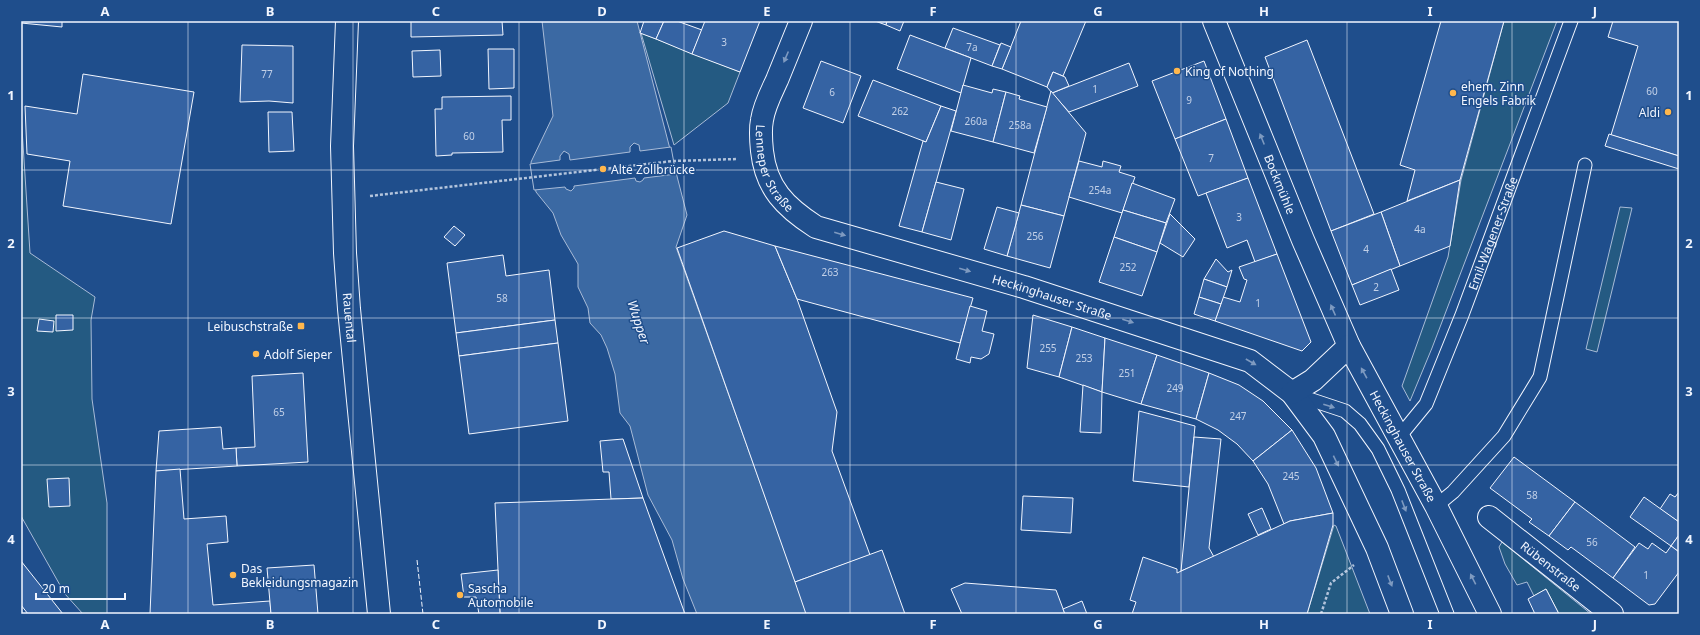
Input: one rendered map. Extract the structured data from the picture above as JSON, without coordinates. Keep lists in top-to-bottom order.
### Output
{
  "streets": {
    "main road": [
      "Lenneper Straße",
      "Bockmühle",
      "Heckinghauser Straße",
      "Rauental",
      "Rübenstraße"
    ],
    "lane": ["Emil-Wagener-Straße"]
  },
  "crossings": [
    ["Lenneper Straße", "Heckinghauser Straße"],
    ["Bockmühle", "Heckinghauser Straße"],
    ["Emil-Wagener-Straße", "Heckinghauser Straße"]
  ],
  "one_way": ["Lenneper Straße", "Bockmühle"],
  "water": ["Wupper"],
  "places": {
    "other": [
      "King of Nothing",
      "ehem. Zinn Engels Fabrik",
      "Aldi",
      "Alte Zollbrücke",
      "Adolf Sieper",
      "Das Bekleidungsmagazin",
      "Sascha Automobile"
    ],
    "transit": ["Leibuschstraße"]
  },
  "house_numbers": [
    "3",
    "7a",
    "77",
    "1",
    "60",
    "6",
    "9",
    "262",
    "260a",
    "258a",
    "60",
    "7",
    "254a",
    "3",
    "4a",
    "256",
    "4",
    "252",
    "263",
    "2",
    "58",
    "1",
    "255",
    "253",
    "251",
    "249",
    "65",
    "247",
    "245",
    "58",
    "56",
    "1"
  ],
  "scale_bar": "20 m",
  "grid": {
    "columns": [
      "A",
      "B",
      "C",
      "D",
      "E",
      "F",
      "G",
      "H",
      "I",
      "J"
    ],
    "rows": [
      "1",
      "2",
      "3",
      "4"
    ]
  }
}
